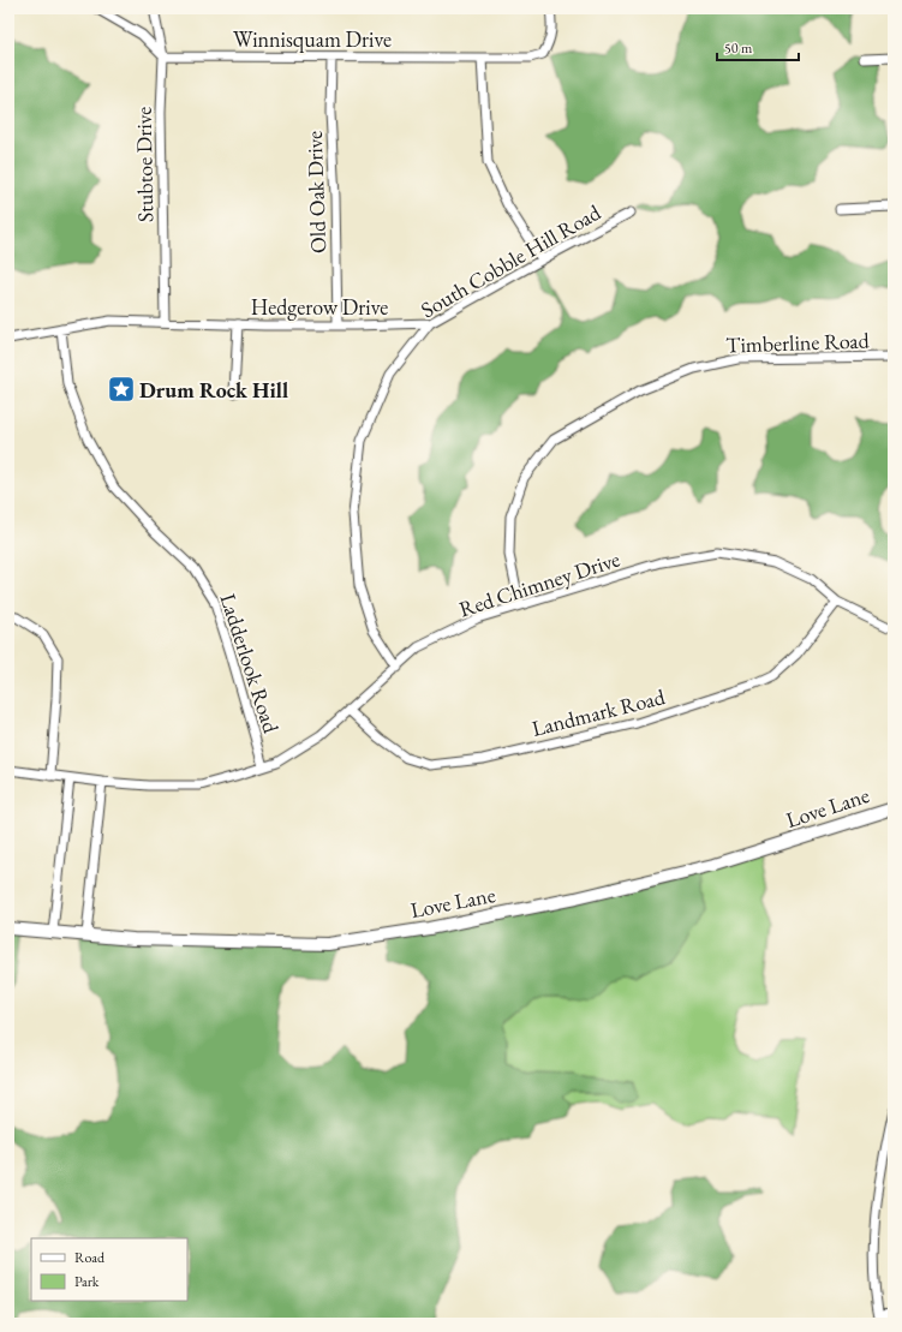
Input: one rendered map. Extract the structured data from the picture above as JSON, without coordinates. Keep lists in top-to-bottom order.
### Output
{
  "streets": {
    "street": [
      "Winnisquam Drive",
      "Stubtoe Drive",
      "Old Oak Drive",
      "South Cobble Hill Road",
      "Hedgerow Drive",
      "Timberline Road",
      "Red Chimney Drive",
      "Ladderlook Road",
      "Landmark Road",
      "Love Lane"
    ]
  },
  "crossings": [
    ["Winnisquam Drive", "Stubtoe Drive"],
    ["Winnisquam Drive", "Old Oak Drive"],
    ["Stubtoe Drive", "Hedgerow Drive"],
    ["Old Oak Drive", "Hedgerow Drive"],
    ["South Cobble Hill Road", "Hedgerow Drive"],
    ["South Cobble Hill Road", "Red Chimney Drive"],
    ["Hedgerow Drive", "Ladderlook Road"],
    ["Timberline Road", "Red Chimney Drive"],
    ["Red Chimney Drive", "Ladderlook Road"],
    ["Red Chimney Drive", "Landmark Road"]
  ],
  "places": {
    "place": ["Drum Rock Hill"]
  },
  "legend": ["Road", "Park"],
  "scale_bar": "50 m"
}
